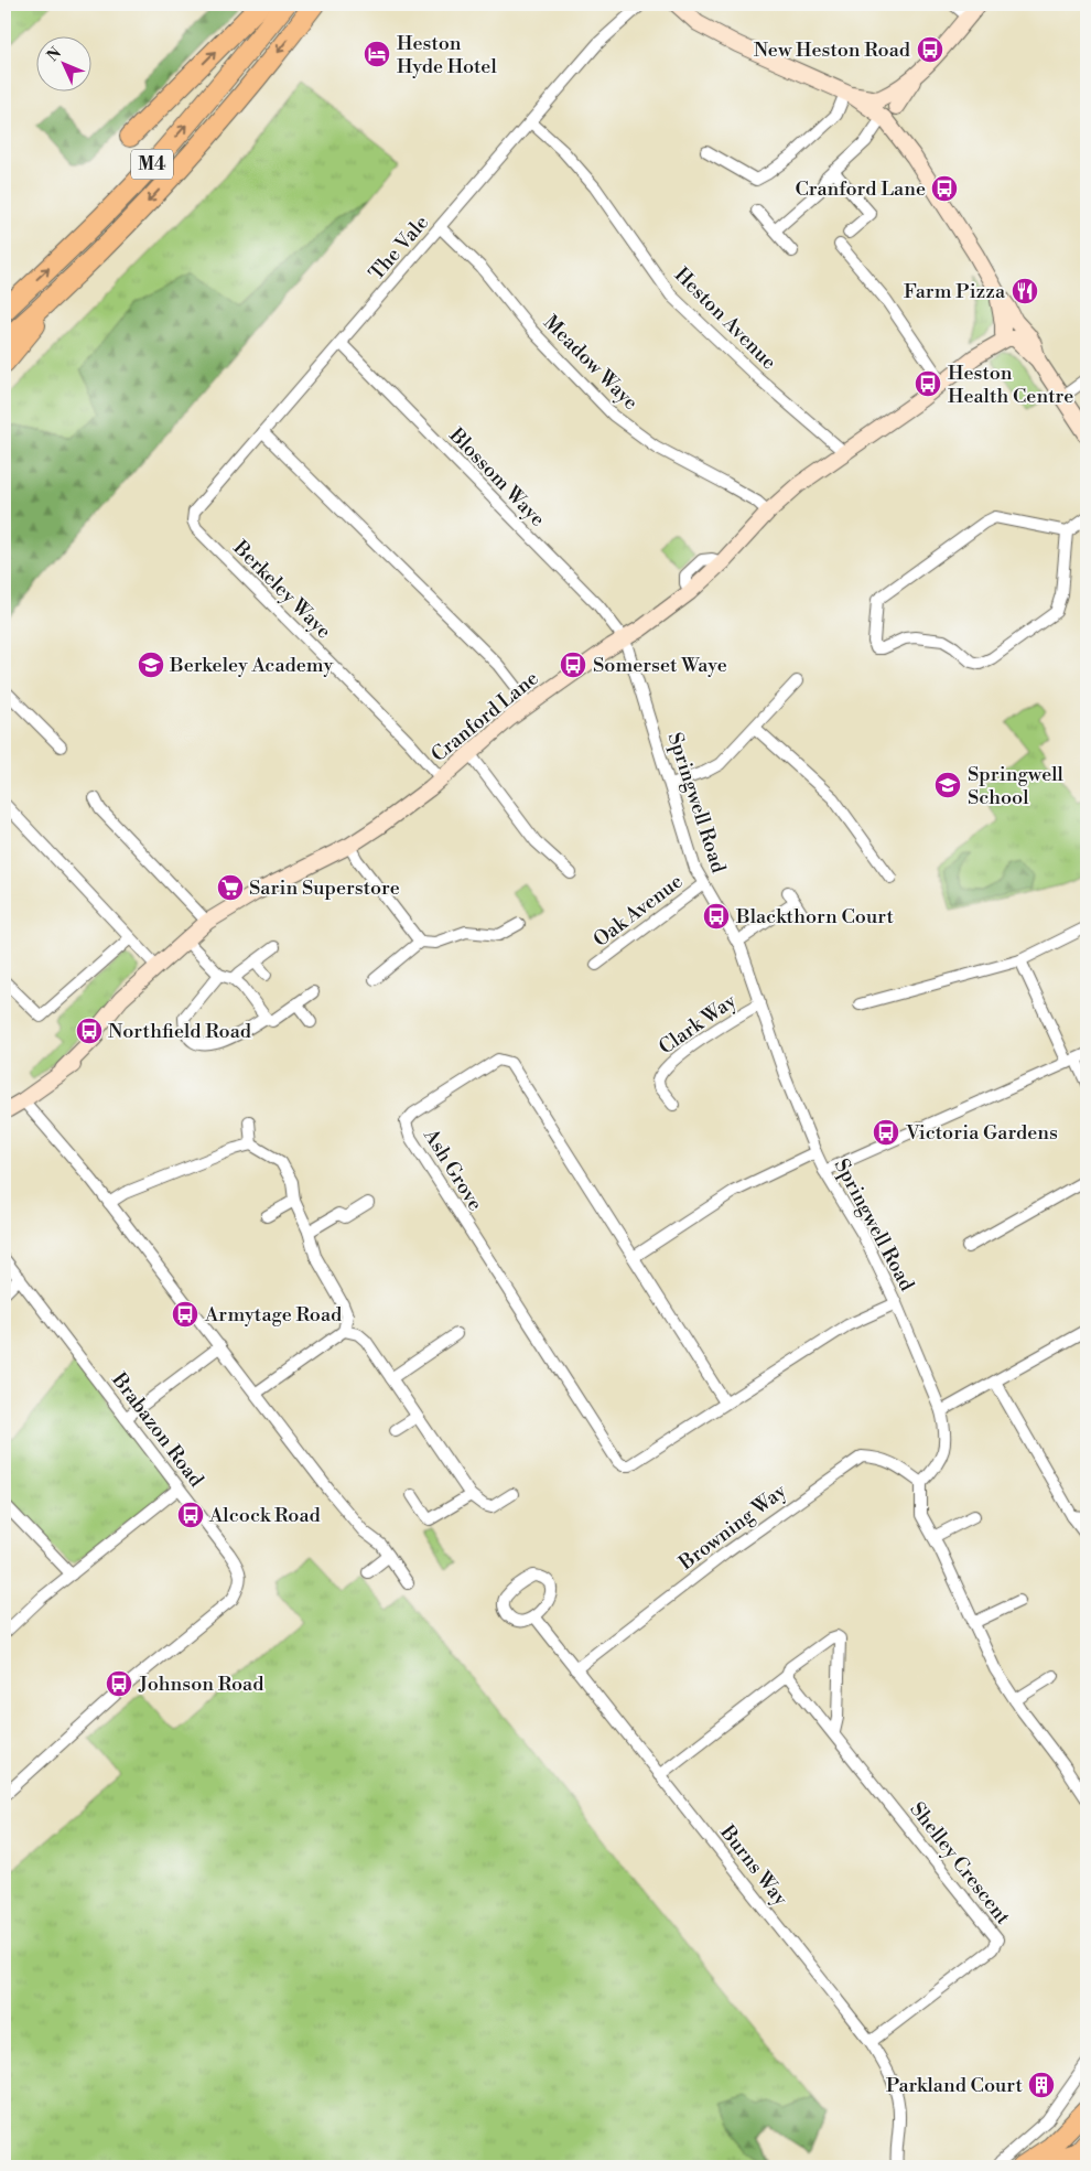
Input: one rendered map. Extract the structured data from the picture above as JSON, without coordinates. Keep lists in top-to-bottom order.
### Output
{
  "streets": {
    "highway": ["M4"],
    "street": [
      "The Vale",
      "Heston Avenue",
      "Meadow Waye",
      "Blossom Waye",
      "Berkeley Waye",
      "Cranford Lane",
      "Springwell Road",
      "Oak Avenue",
      "Clark Way",
      "Ash Grove",
      "Brabazon Road",
      "Browning Way",
      "Shelley Crescent",
      "Burns Way"
    ]
  },
  "crossings": [
    ["The Vale", "Heston Avenue"],
    ["The Vale", "Meadow Waye"],
    ["The Vale", "Blossom Waye"],
    ["The Vale", "Berkeley Waye"],
    ["Heston Avenue", "Cranford Lane"],
    ["Meadow Waye", "Cranford Lane"],
    ["Blossom Waye", "Cranford Lane"],
    ["Blossom Waye", "Springwell Road"],
    ["Berkeley Waye", "Cranford Lane"],
    ["Cranford Lane", "Springwell Road"],
    ["Springwell Road", "Oak Avenue"],
    ["Springwell Road", "Clark Way"],
    ["Springwell Road", "Ash Grove"],
    ["Springwell Road", "Browning Way"],
    ["Browning Way", "Burns Way"],
    ["Shelley Crescent", "Burns Way"]
  ],
  "places": {
    "bus stop": [
      "New Heston Road",
      "Cranford Lane",
      "Heston Health Centre",
      "Somerset Waye",
      "Blackthorn Court",
      "Northfield Road",
      "Victoria Gardens",
      "Armytage Road",
      "Alcock Road",
      "Johnson Road"
    ],
    "hotel": ["Heston Hyde Hotel"],
    "restaurant": ["Farm Pizza"],
    "school or university": ["Berkeley Academy", "Springwell School"],
    "supermarket": ["Sarin Superstore"],
    "building": ["Parkland Court"]
  },
  "north": "top left"
}
